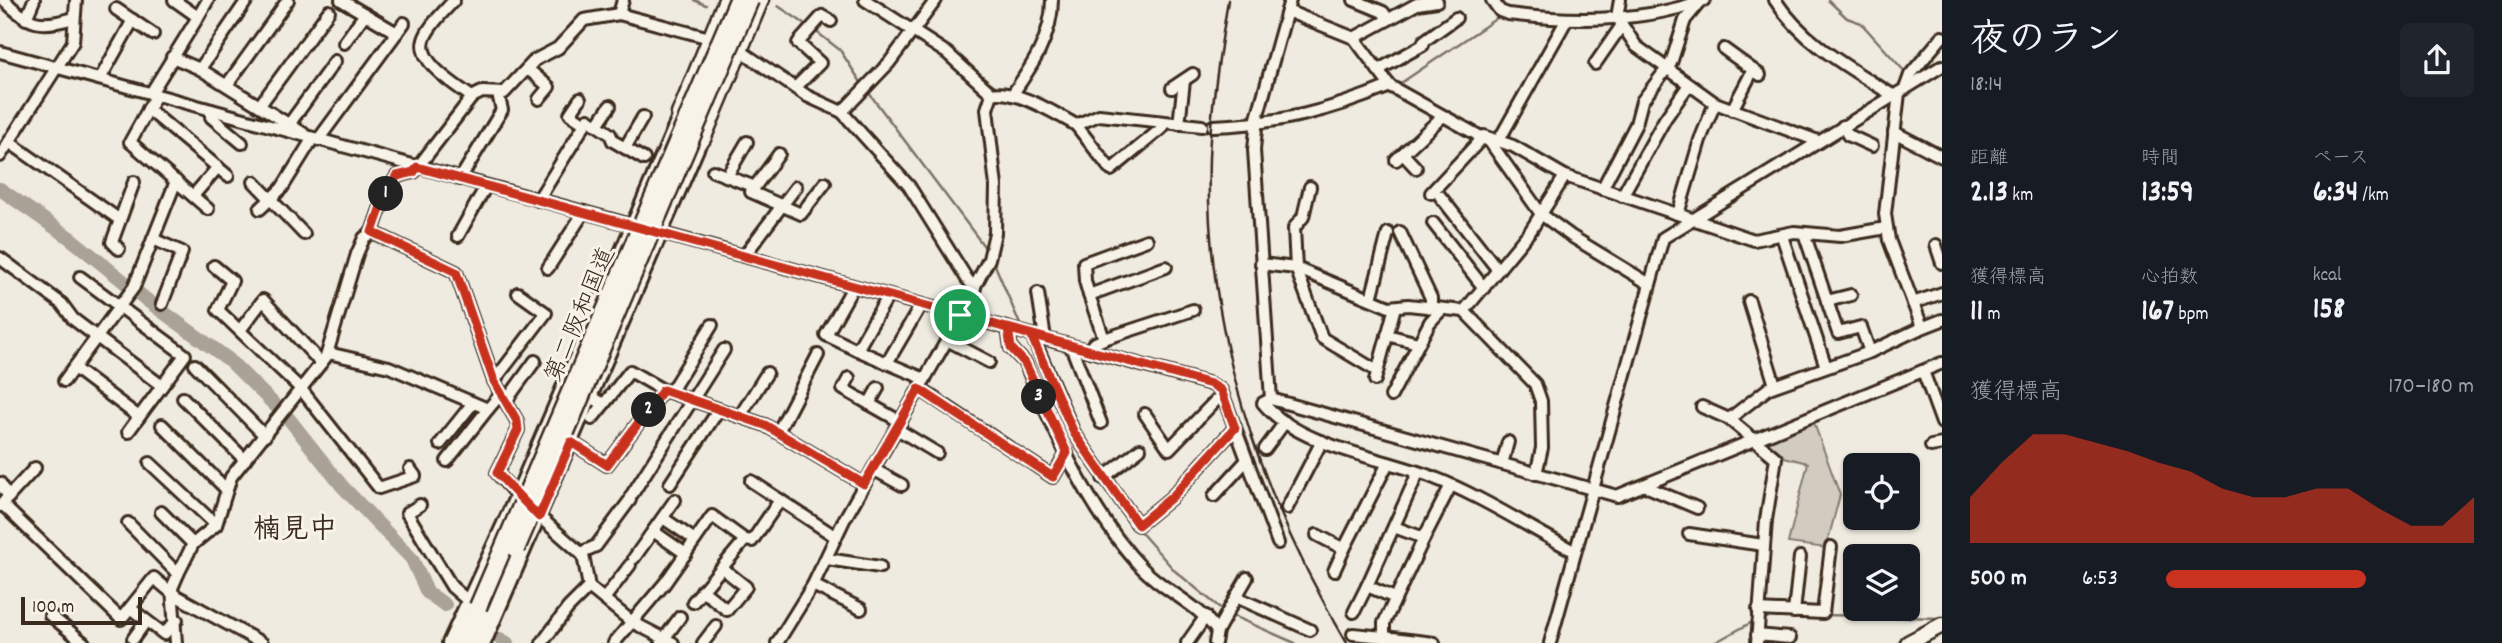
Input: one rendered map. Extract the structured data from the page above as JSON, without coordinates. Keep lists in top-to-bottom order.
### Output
{
  "streets": {
    "highway": ["第二阪和国道"]
  },
  "districts": ["楠見中"],
  "scale_bar": "100 m",
  "page": {
    "heading": ["夜のラン", "18:14"],
    "stats": [
      ["距離", "2.13 km"],
      ["時間", "13:59"],
      ["ペース", "6:34 /km"],
      ["獲得標高", "11 m"],
      ["心拍数", "167 bpm"],
      ["kcal", "158"]
    ],
    "pins": ["1", "3", "2"],
    "chart": ["獲得標高", "170–180 m"],
    "list": [
      {
        "name": "500 m",
        "note": "6:53"
      }
    ],
    "scale": "100 m"
  }
}
